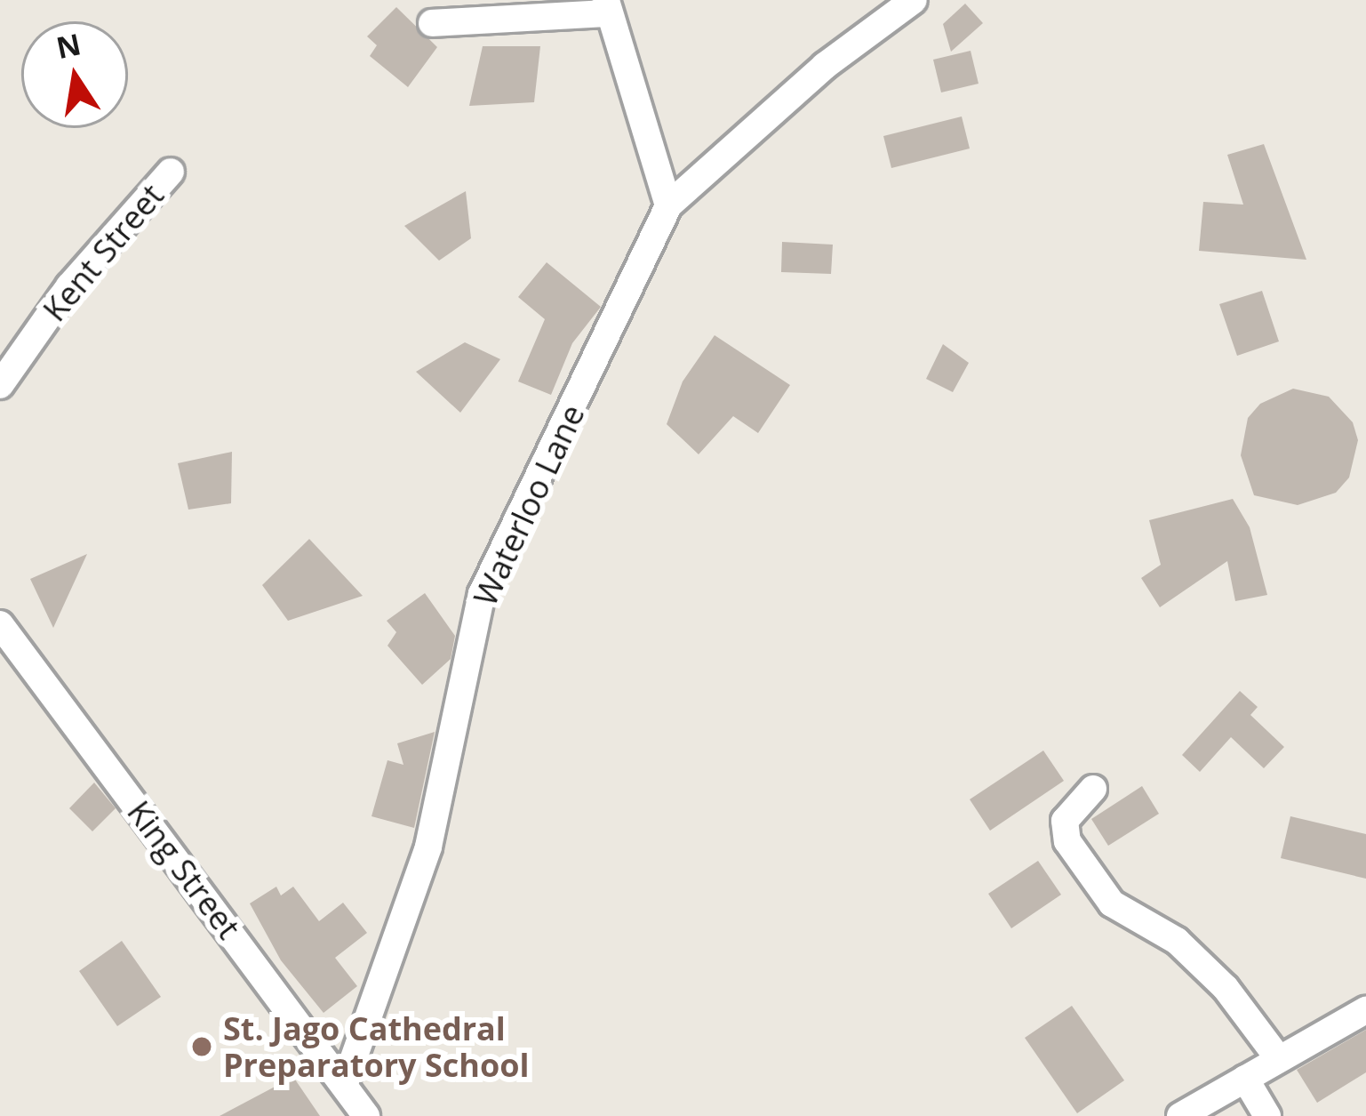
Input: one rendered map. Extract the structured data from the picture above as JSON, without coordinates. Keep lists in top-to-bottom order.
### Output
{
  "streets": {
    "street": ["Kent Street", "Waterloo Lane", "King Street"]
  },
  "crossings": [
    ["Waterloo Lane", "King Street"]
  ],
  "places": ["St. Jago Cathedral Preparatory School"],
  "north": "top"
}
